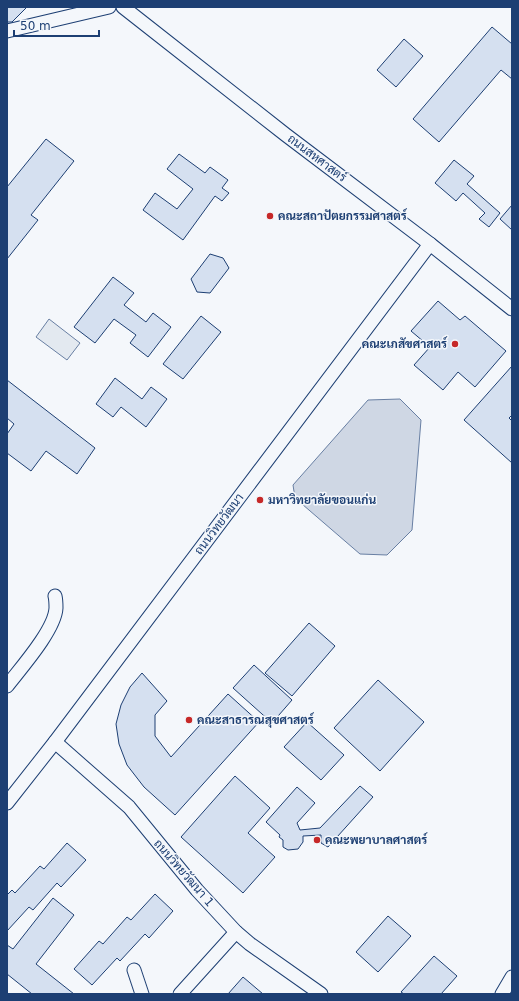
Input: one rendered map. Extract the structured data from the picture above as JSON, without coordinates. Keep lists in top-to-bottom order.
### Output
{
  "streets": {
    "street": ["ถนนสหศาสตร์", "ถนนวิทยวัฒนา", "ถนนวิทยวัฒนา 1"]
  },
  "crossings": [
    ["ถนนสหศาสตร์", "ถนนวิทยวัฒนา"],
    ["ถนนวิทยวัฒนา", "ถนนวิทยวัฒนา 1"]
  ],
  "places": [
    "คณะสถาปัตยกรรมศาสตร์",
    "คณะเภสัขศาสตร์",
    "มหาวิทยาลัยขอนแก่น",
    "คณะสาธารณสุขศาสตร์",
    "คณะพยาบาลศาสตร์"
  ],
  "scale_bar": "50 m"
}
